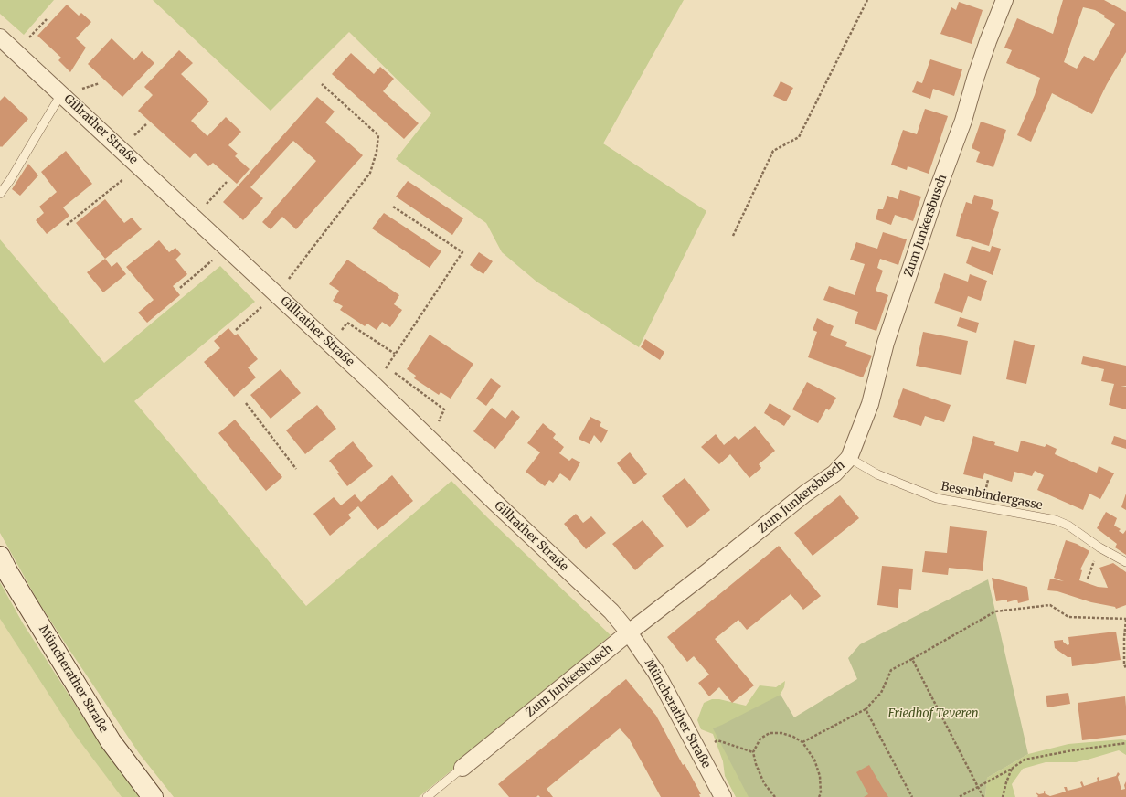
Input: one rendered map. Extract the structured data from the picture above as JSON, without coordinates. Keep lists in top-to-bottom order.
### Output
{
  "streets": {
    "street": ["Gillrather Straße", "Zum Junkersbusch", "Müncherather Straße"],
    "lane": ["Besenbindergasse"]
  },
  "crossings": [
    ["Gillrather Straße", "Zum Junkersbusch"],
    ["Gillrather Straße", "Müncherather Straße"],
    ["Zum Junkersbusch", "Besenbindergasse"],
    ["Zum Junkersbusch", "Müncherather Straße"]
  ],
  "parks": ["Friedhof Teveren"]
}
